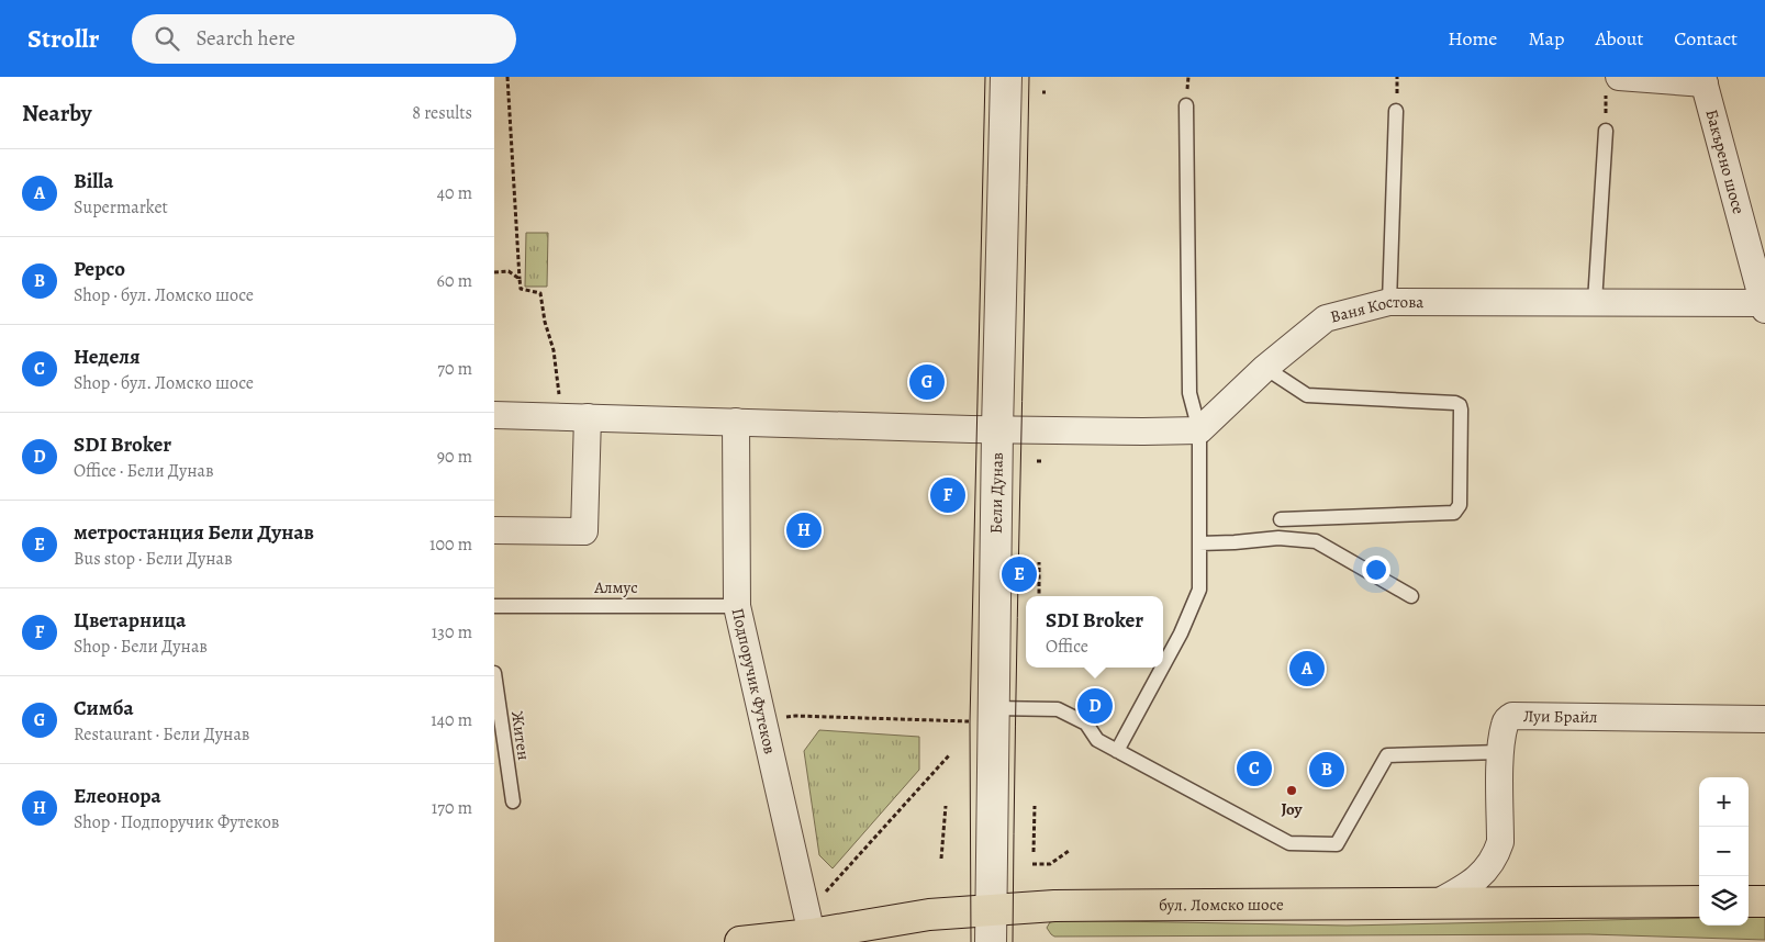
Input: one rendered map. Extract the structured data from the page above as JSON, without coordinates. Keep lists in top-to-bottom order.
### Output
{
  "streets": {
    "main road": ["бул. Ломско шосе"],
    "street": [
      "Бакърено шосе",
      "Ваня Костова",
      "Бели Дунав",
      "Подпоручик Футеков",
      "Луи Брайл"
    ],
    "lane": ["Алмус", "Житен"]
  },
  "crossings": [
    ["Бакърено шосе", "Ваня Костова"],
    ["Бели Дунав", "бул. Ломско шосе"],
    ["Алмус", "Подпоручик Футеков"],
    ["Подпоручик Футеков", "бул. Ломско шосе"],
    ["Луи Брайл", "бул. Ломско шосе"]
  ],
  "places": ["Joy"],
  "page": {
    "header": "Strollr",
    "search": "Search here",
    "nav": [
      "Home",
      "Map",
      "About",
      "Contact"
    ],
    "heading": ["Nearby", "8 results"],
    "list": [
      {
        "mark": "A",
        "name": "Billa",
        "note": "Supermarket",
        "value": "40 m"
      },
      {
        "mark": "B",
        "name": "Pepco",
        "note": "Shop · бул. Ломско шосе",
        "value": "60 m"
      },
      {
        "mark": "C",
        "name": "Неделя",
        "note": "Shop · бул. Ломско шосе",
        "value": "70 m"
      },
      {
        "mark": "D",
        "name": "SDI Broker",
        "note": "Office · Бели Дунав",
        "value": "90 m"
      },
      {
        "mark": "E",
        "name": "метростанция Бели Дунав",
        "note": "Bus stop · Бели Дунав",
        "value": "100 m"
      },
      {
        "mark": "F",
        "name": "Цветарница",
        "note": "Shop · Бели Дунав",
        "value": "130 m"
      },
      {
        "mark": "G",
        "name": "Симба",
        "note": "Restaurant · Бели Дунав",
        "value": "140 m"
      },
      {
        "mark": "H",
        "name": "Елеонора",
        "note": "Shop · Подпоручик Футеков",
        "value": "170 m"
      }
    ],
    "pins": [
      "G",
      "F",
      "H",
      "E",
      "A",
      "D",
      "C",
      "B"
    ],
    "popup": ["SDI Broker", "Office"],
    "map_buttons": ["+", "−"]
  }
}
